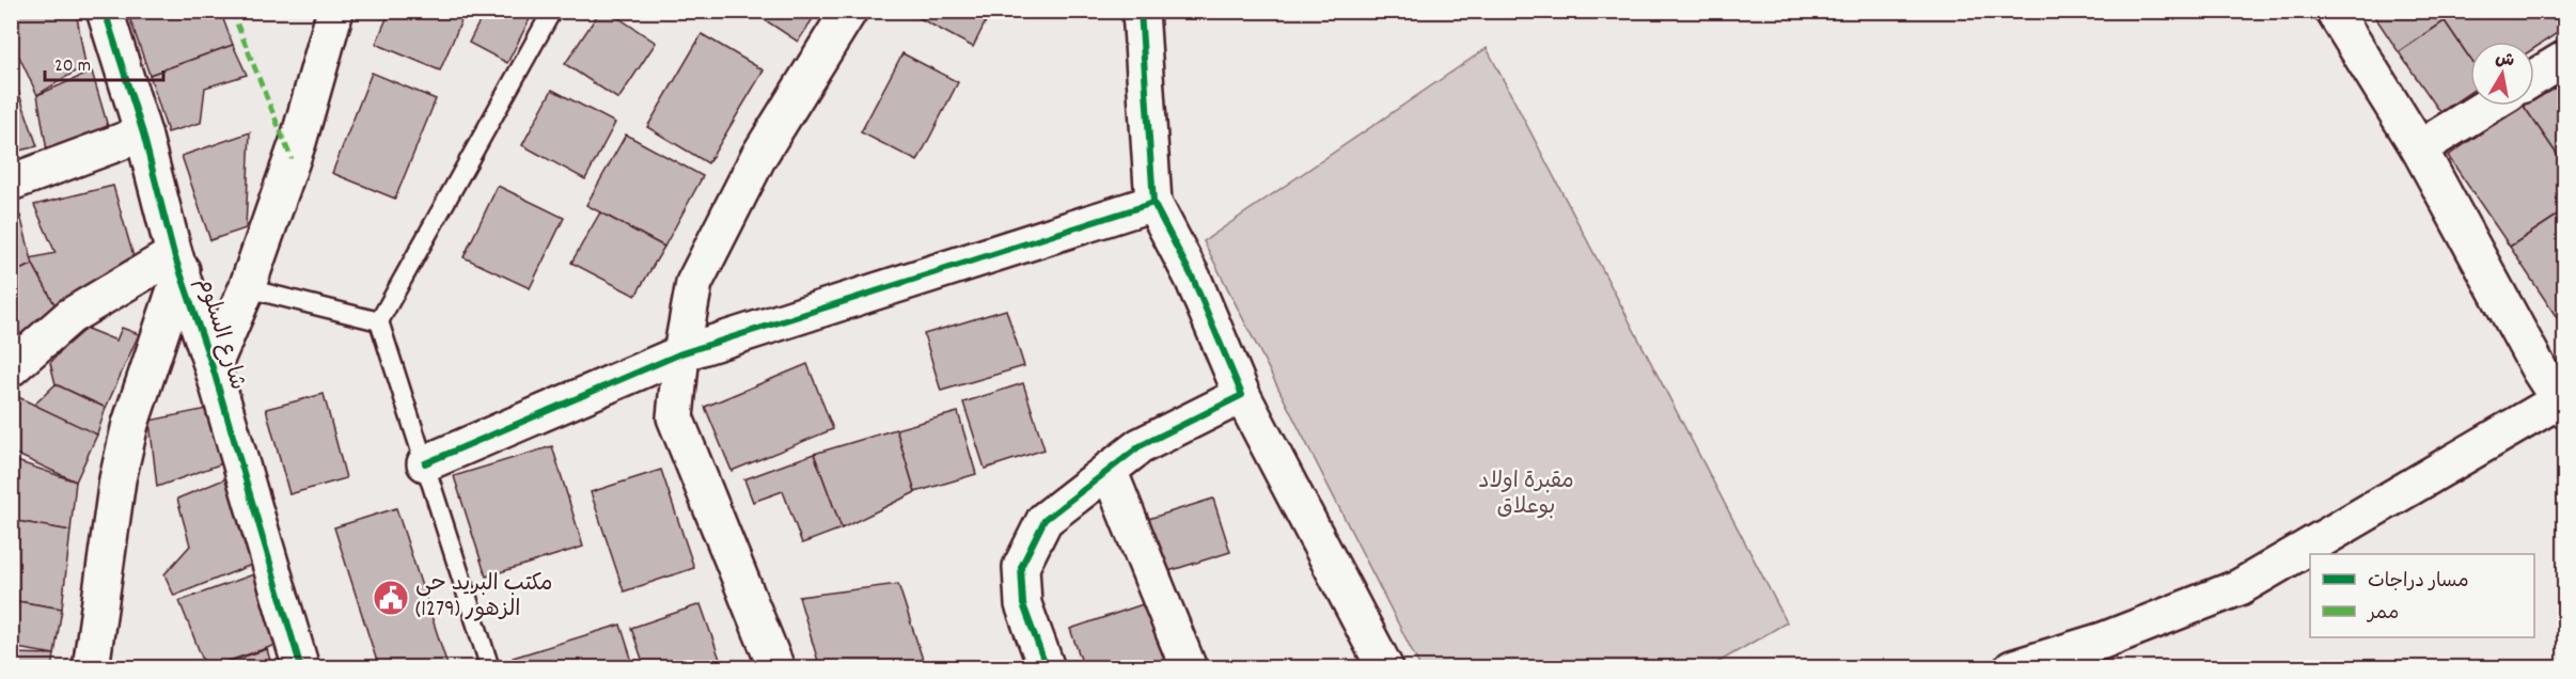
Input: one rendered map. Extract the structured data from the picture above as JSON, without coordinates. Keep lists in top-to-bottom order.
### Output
{
  "streets": {
    "street": ["شارع السلوم"]
  },
  "parks": ["مقبرة اولاد بوعلاق"],
  "places": {
    "public building": ["مكتب البريد حي الزهور (1279)"]
  },
  "legend": ["مسار دراجات", "ممر"],
  "scale_bar": "20 m",
  "north": "top"
}
